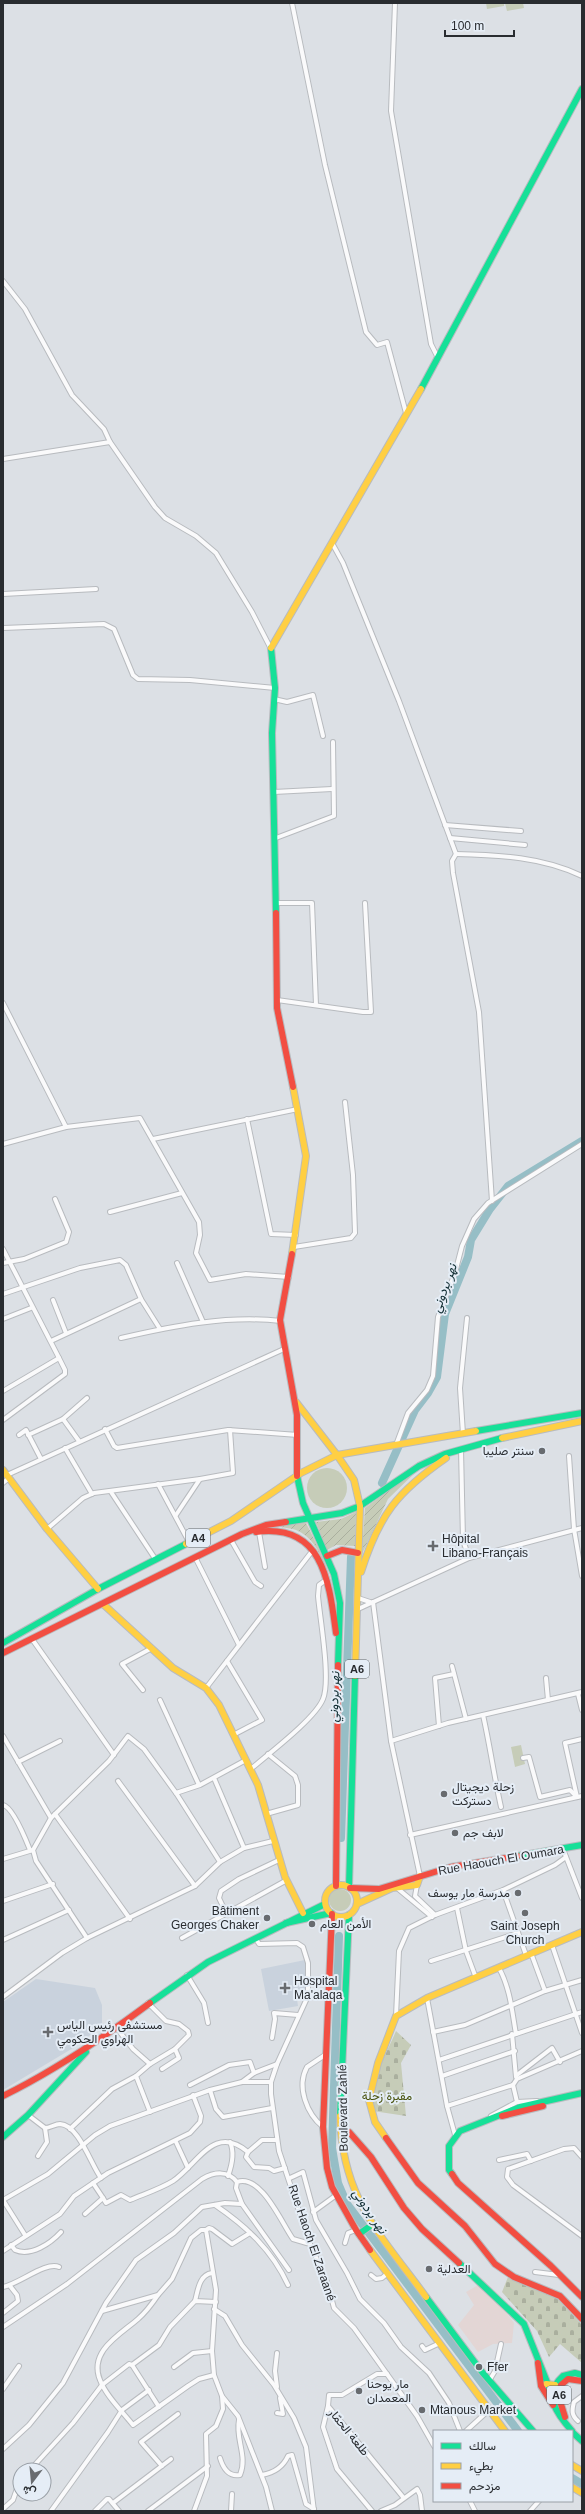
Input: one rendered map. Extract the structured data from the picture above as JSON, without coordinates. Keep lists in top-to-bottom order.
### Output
{
  "streets": {
    "main road": [
      "A4",
      "A6",
      "Rue Haouch El Oumara",
      "Boulevard Zahlé"
    ],
    "street": ["Rue Haoch El Zaraané", "طلعة الحمّار"]
  },
  "crossings": [
    ["A4", "A6"],
    ["A6", "Rue Haouch El Oumara"],
    ["A6", "Boulevard Zahlé"],
    ["Rue Haouch El Oumara", "Boulevard Zahlé"],
    ["Rue Haoch El Zaraané", "طلعة الحمّار"]
  ],
  "water": ["نهر بردوني"],
  "parks": ["مقبرة زحلة"],
  "places": {
    "other": [
      "سنتر صليبا",
      "زحلة ديجيتال دستركت",
      "لابف جم",
      "مدرسة مار يوسف",
      "Saint Joseph Church",
      "Bâtiment Georges Chaker",
      "الأمن العام",
      "العدلية",
      "Ffer",
      "مار يوحنا المعمدان",
      "Mtanous Market"
    ],
    "health": ["Hôpital Libano-Français", "Hospital Ma'alaqa", "مستشفى رئيس الياس الهراوي الحكومي"]
  },
  "legend": ["سالك", "بطيء", "مزدحم"],
  "scale_bar": "100 m",
  "north": "bottom"
}
